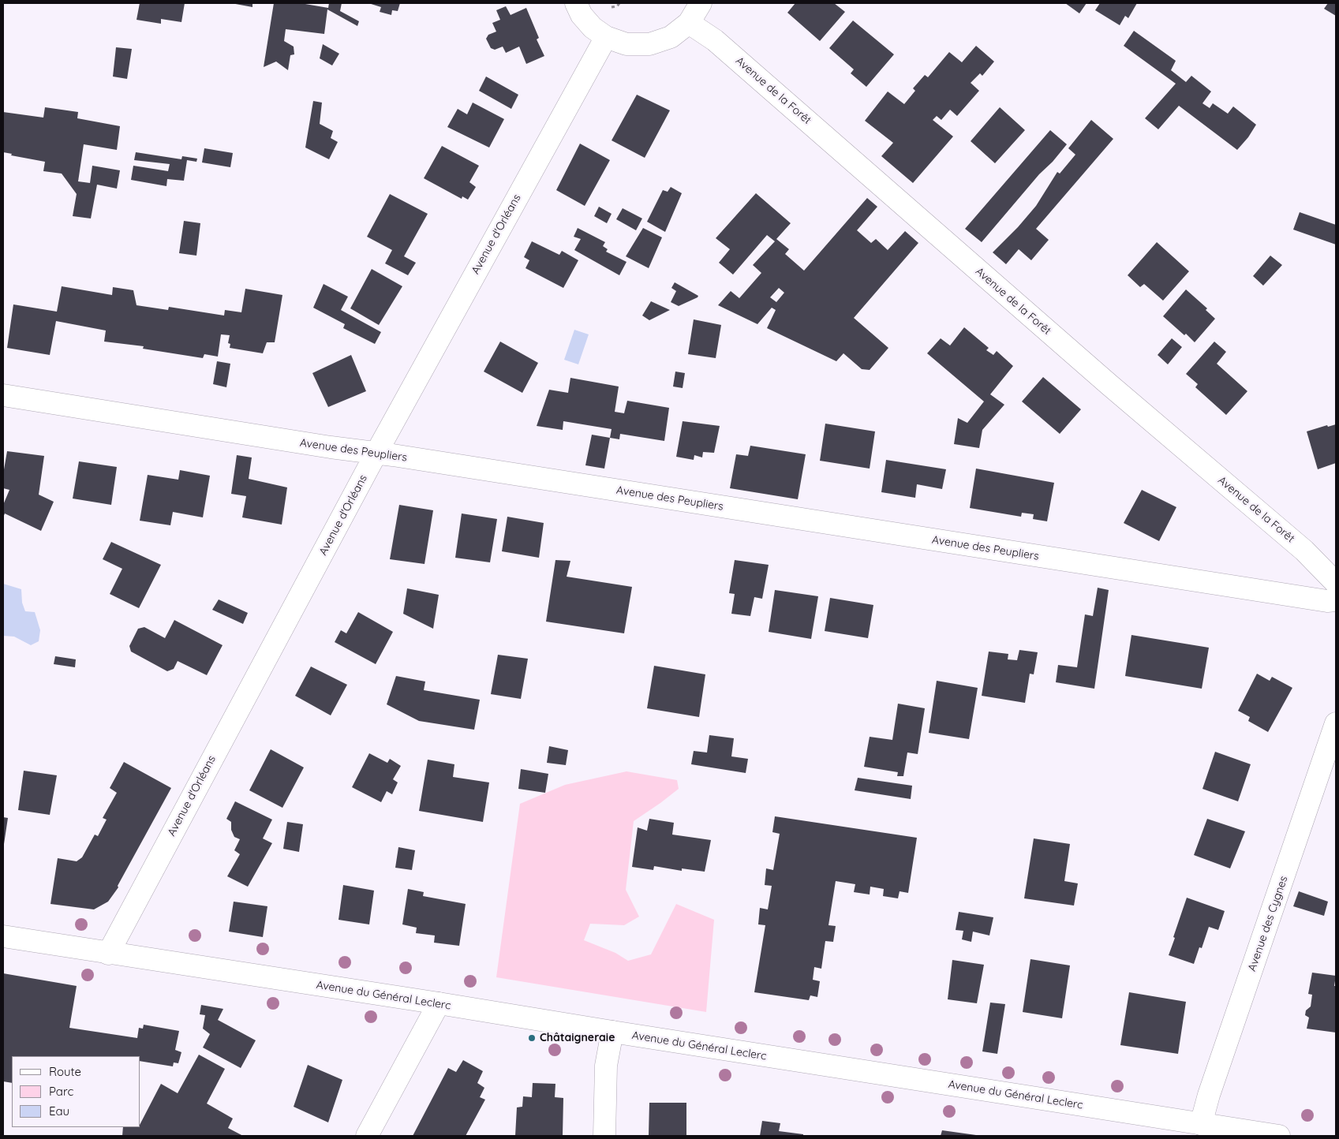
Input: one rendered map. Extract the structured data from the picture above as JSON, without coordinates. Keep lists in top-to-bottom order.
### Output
{
  "streets": {
    "street": [
      "Avenue de la Forêt",
      "Avenue d'Orléans",
      "Avenue des Peupliers",
      "Avenue des Cygnes",
      "Avenue du Général Leclerc"
    ]
  },
  "crossings": [
    ["Avenue d'Orléans", "Avenue des Peupliers"],
    ["Avenue d'Orléans", "Avenue du Général Leclerc"],
    ["Avenue des Cygnes", "Avenue du Général Leclerc"]
  ],
  "places": ["Châtaigneraie"],
  "legend": ["Route", "Parc", "Eau"]
}
